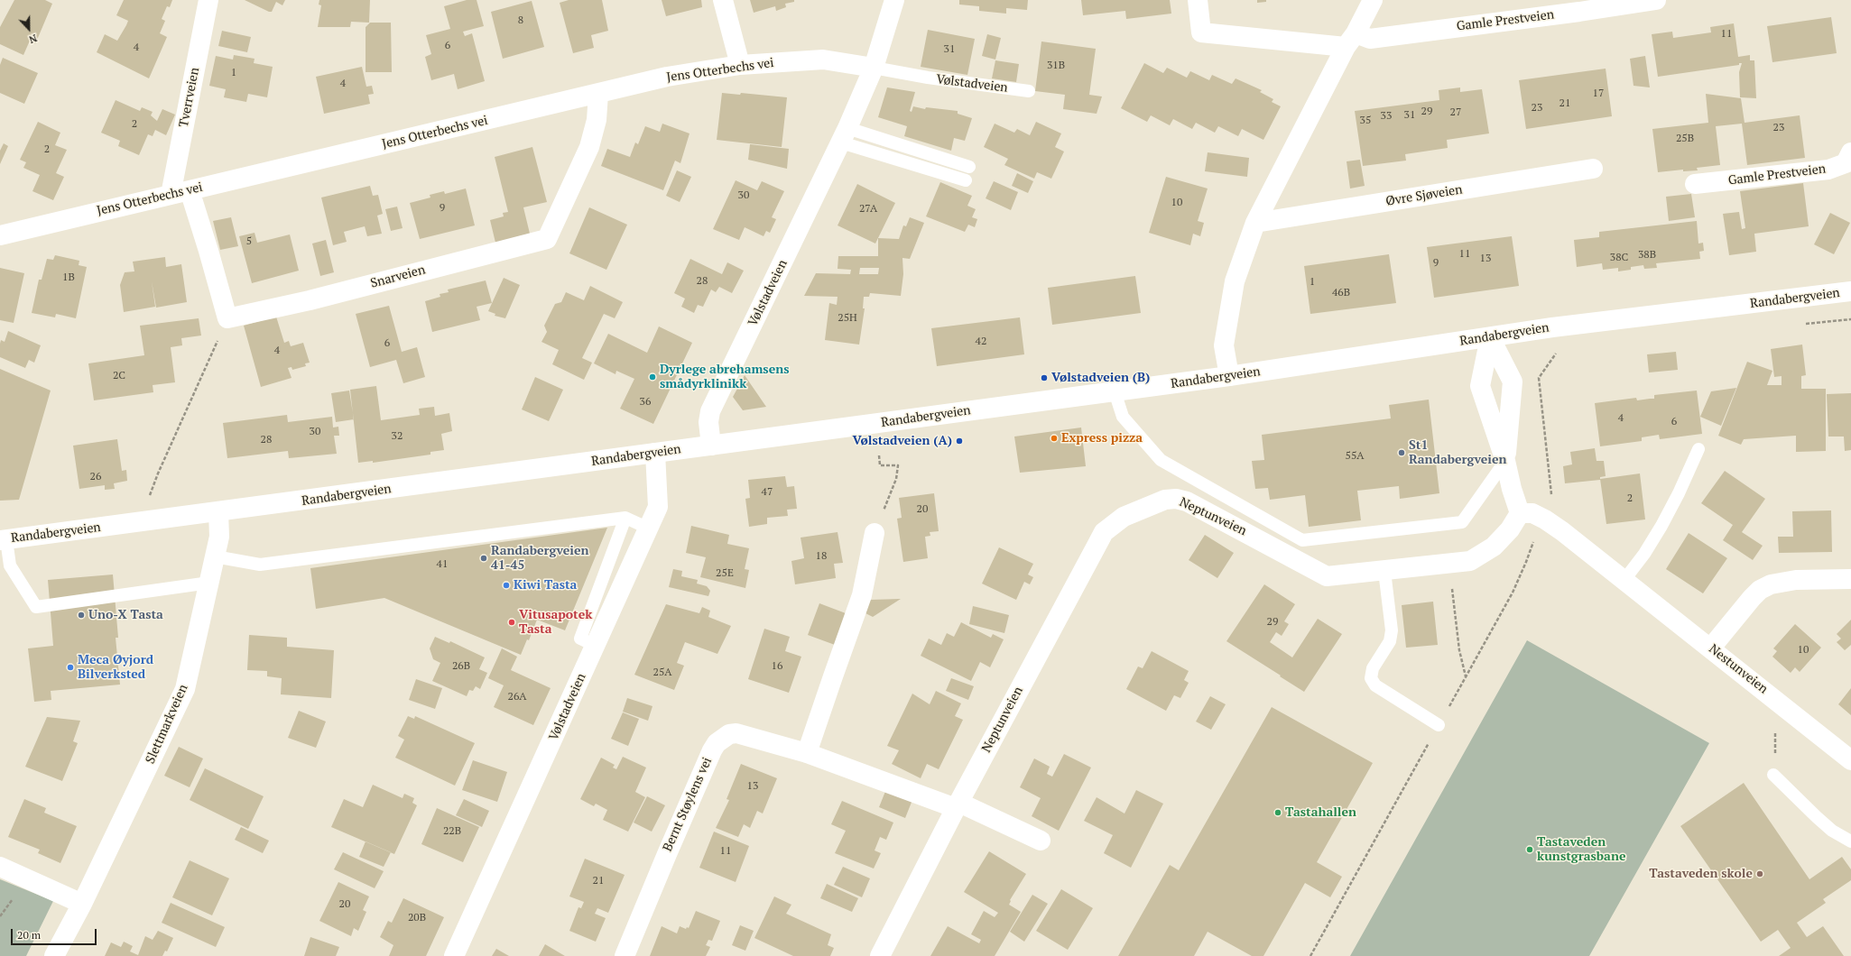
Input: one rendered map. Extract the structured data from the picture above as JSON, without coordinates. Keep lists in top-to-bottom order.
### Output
{
  "streets": {
    "street": [
      "Gamle Prestveien",
      "Jens Otterbechs vei",
      "Vølstadveien",
      "Tverrveien",
      "Øvre Sjøveien",
      "Snarveien",
      "Randabergveien",
      "Neptunveien",
      "Nestunveien",
      "Slettmarkveien",
      "Bernt Støylens vei"
    ]
  },
  "crossings": [
    ["Jens Otterbechs vei", "Vølstadveien"],
    ["Jens Otterbechs vei", "Tverrveien"],
    ["Jens Otterbechs vei", "Snarveien"],
    ["Vølstadveien", "Randabergveien"],
    ["Randabergveien", "Slettmarkveien"],
    ["Neptunveien", "Nestunveien"],
    ["Neptunveien", "Bernt Støylens vei"]
  ],
  "places": [
    "Dyrlege abrehamsens smådyrklinikk",
    "Vølstadveien (B)",
    "Express pizza",
    "Vølstadveien (A)",
    "St1 Randabergveien",
    "Randabergveien 41-45",
    "Kiwi Tasta",
    "Uno-X Tasta",
    "Vitusapotek Tasta",
    "Meca Øyjord Bilverksted",
    "Tastahallen",
    "Tastaveden kunstgrasbane",
    "Tastaveden skole"
  ],
  "house_numbers": [
    "8",
    "11",
    "6",
    "4",
    "31",
    "31B",
    "1",
    "4",
    "17",
    "21",
    "23",
    "29",
    "27",
    "31",
    "33",
    "35",
    "2",
    "23",
    "25B",
    "2",
    "30",
    "10",
    "9",
    "27A",
    "5",
    "11",
    "38B",
    "38C",
    "13",
    "9",
    "1B",
    "28",
    "1",
    "46B",
    "25H",
    "42",
    "6",
    "4",
    "2C",
    "36",
    "4",
    "6",
    "30",
    "32",
    "28",
    "55A",
    "26",
    "47",
    "2",
    "20",
    "18",
    "41",
    "25E",
    "29",
    "10",
    "26B",
    "16",
    "25A",
    "26A",
    "13",
    "22B",
    "11",
    "21",
    "20",
    "20B"
  ],
  "scale_bar": "20 m",
  "north": "bottom"
}
